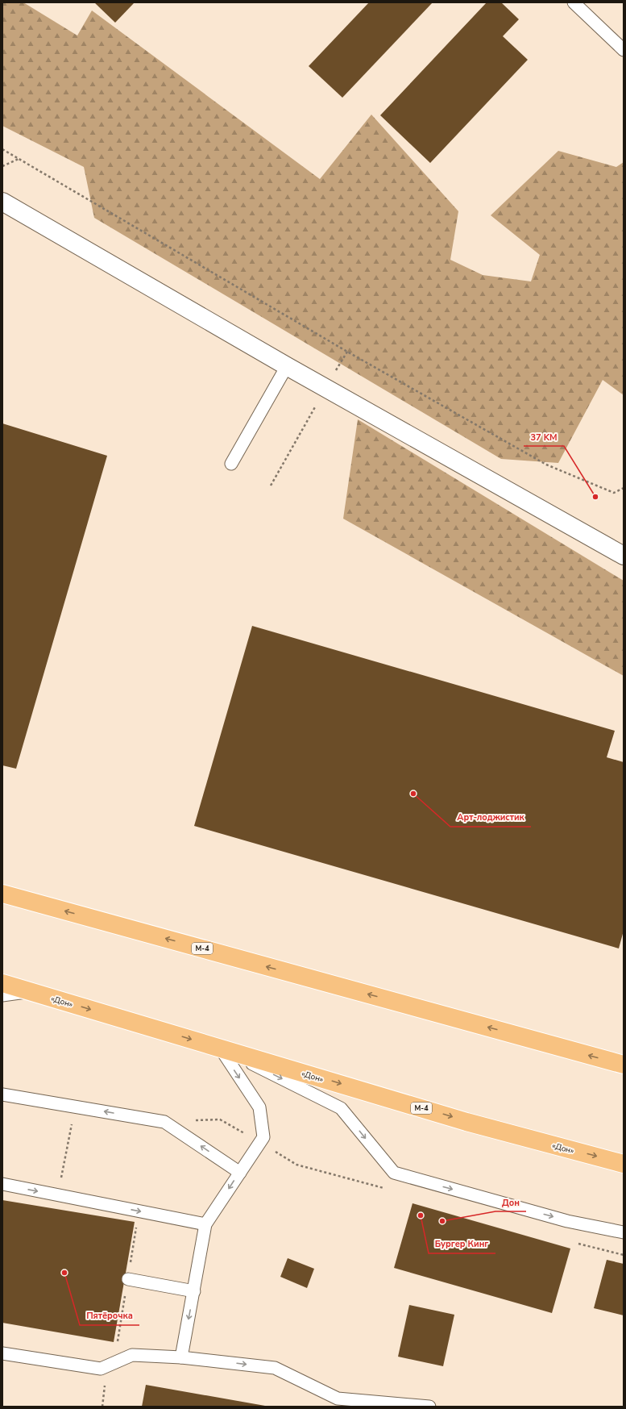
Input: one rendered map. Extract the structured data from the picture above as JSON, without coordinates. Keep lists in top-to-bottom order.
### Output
{
  "streets": {
    "highway": ["М-4", "«Дон»"]
  },
  "places": [
    "37 KM",
    "Арт-лоджистик",
    "Бургер Кинг",
    "Дон",
    "Пятёрочка"
  ]
}
